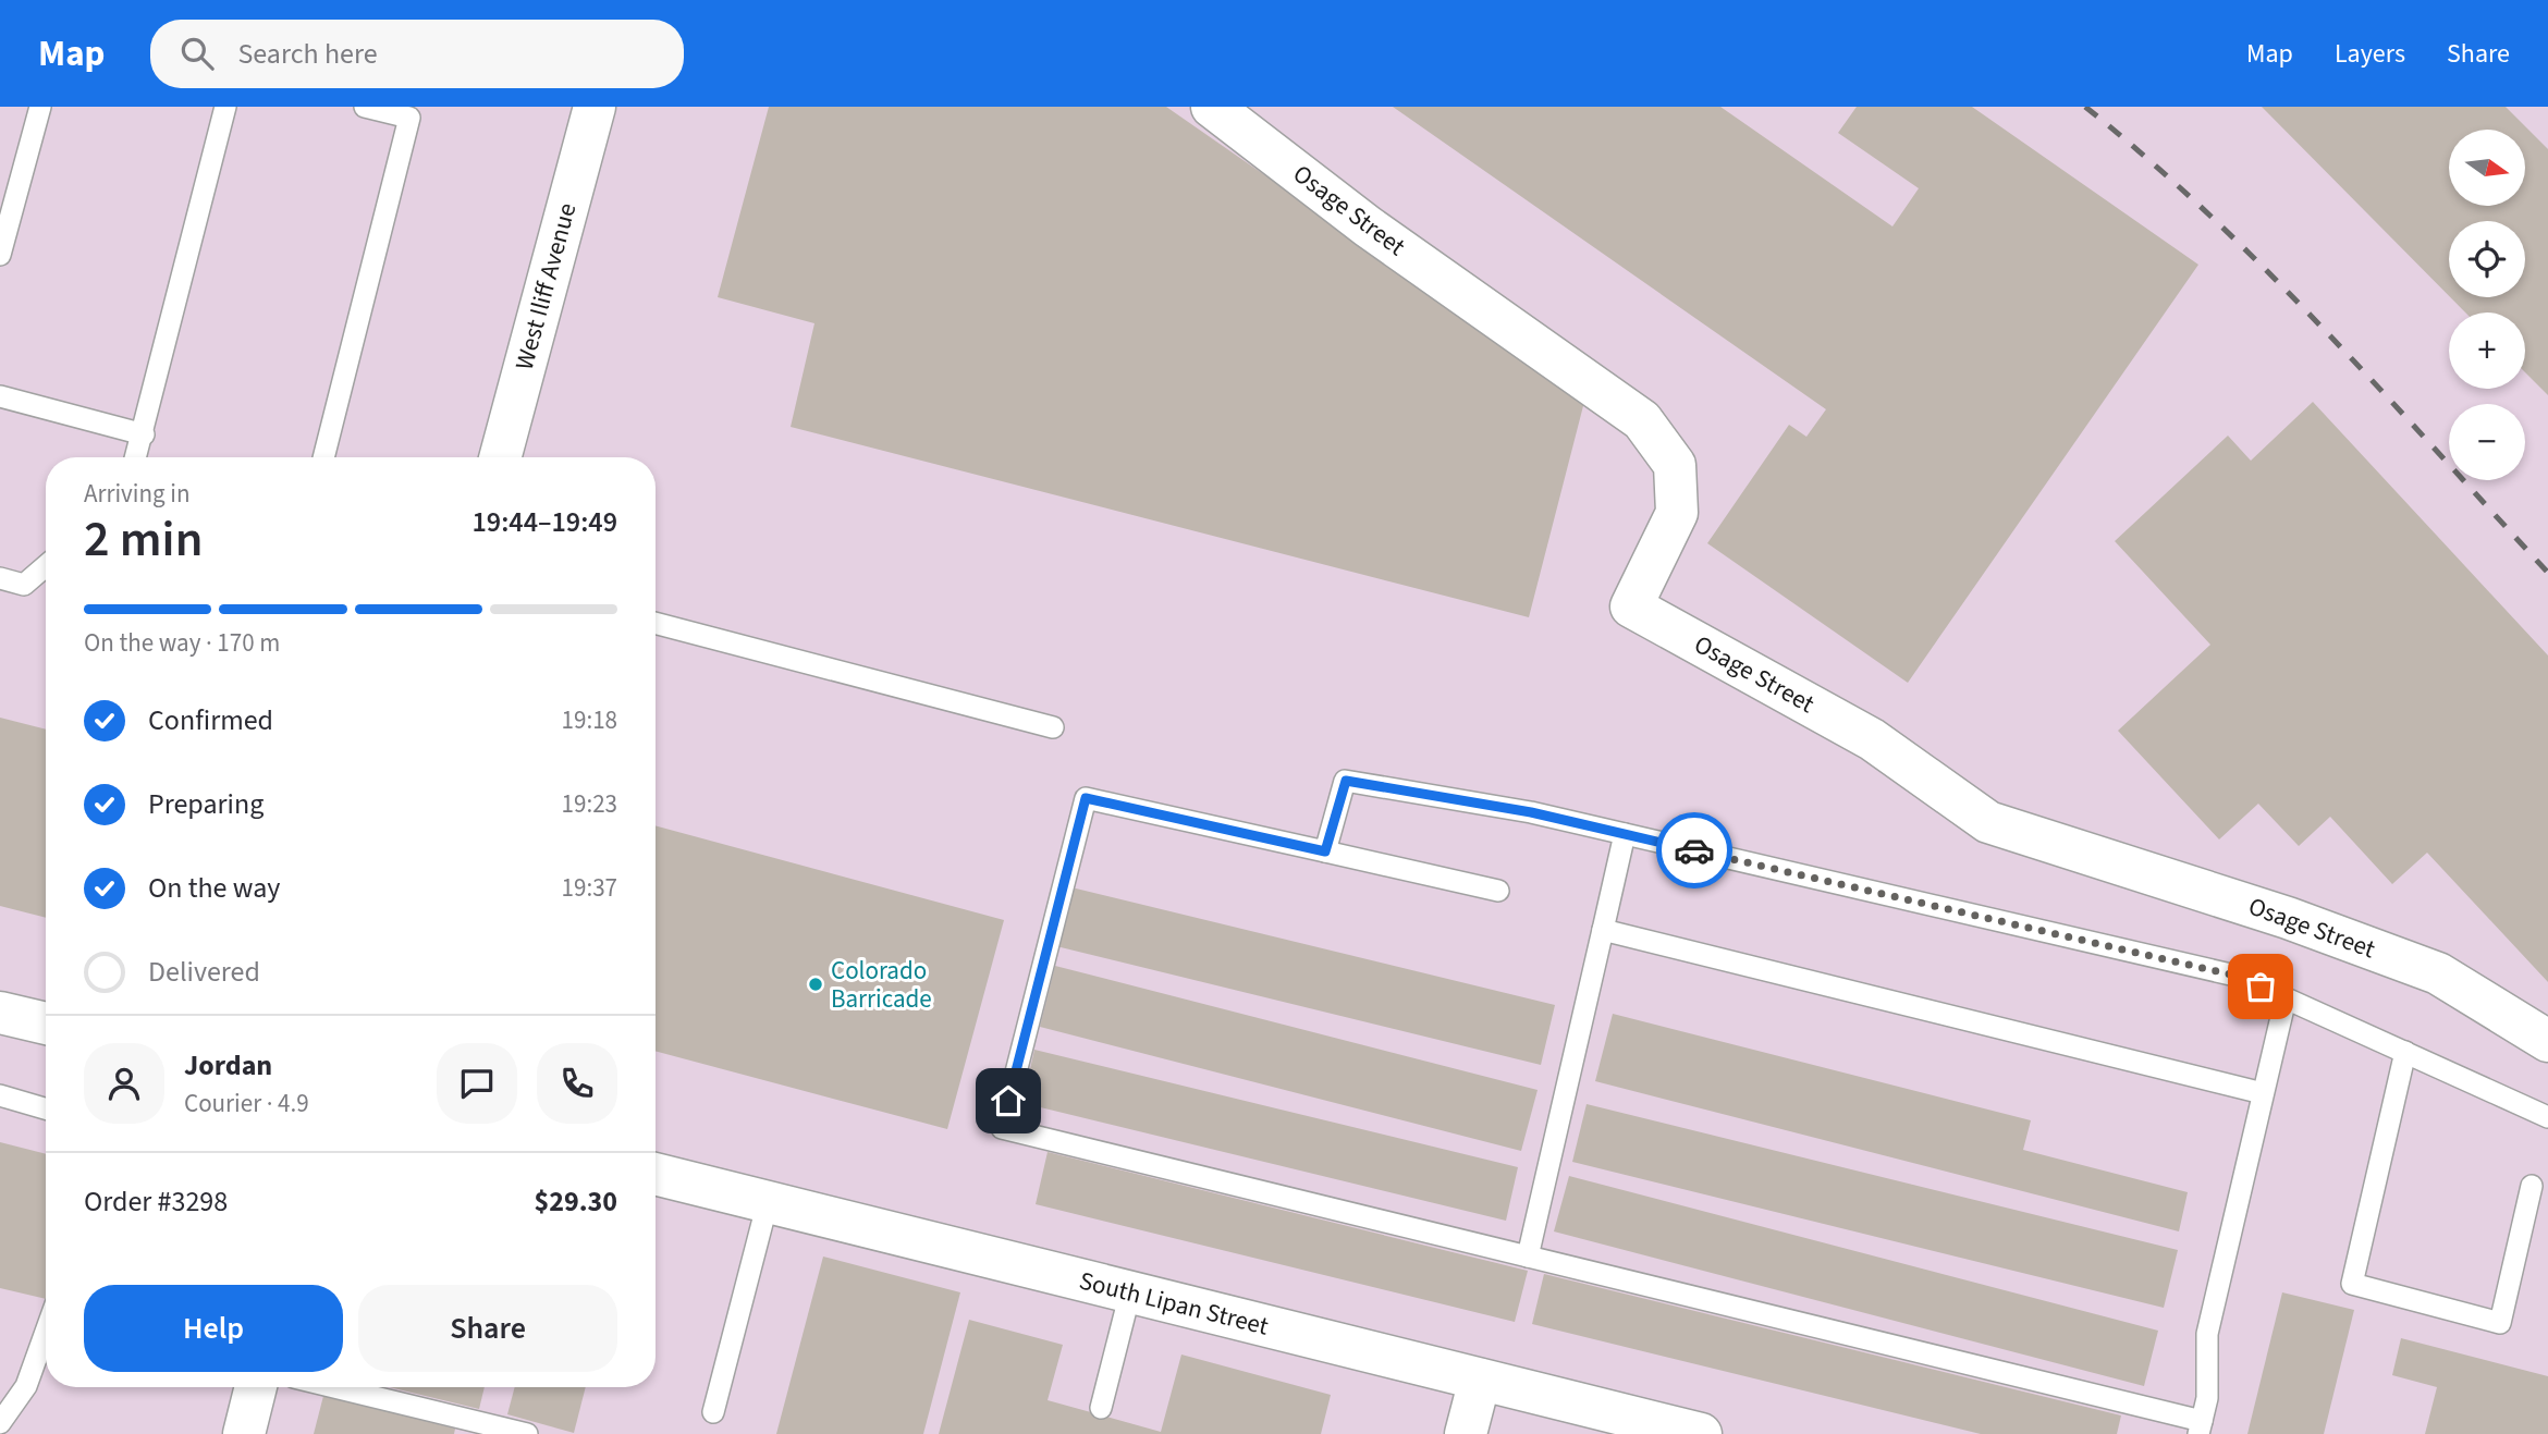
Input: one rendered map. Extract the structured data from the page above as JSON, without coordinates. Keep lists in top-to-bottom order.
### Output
{
  "streets": {
    "street": ["Osage Street", "West Iliff Avenue", "South Lipan Street"]
  },
  "places": ["Colorado Barricade"],
  "north": "right",
  "page": {
    "header": "Map",
    "search": "Search here",
    "nav": ["Map", "Layers", "Share"],
    "map_buttons": ["+", "−"],
    "heading": ["2 min", "Arriving in", "19:44–19:49"],
    "panel": [
      "Jordan",
      "Courier · 4.9",
      "Order #3298",
      "$29.30"
    ],
    "bar": "On the way · 170 m",
    "list": [
      ["Confirmed", "19:18"],
      ["Preparing", "19:23"],
      ["On the way", "19:37"],
      "Delivered"
    ],
    "buttons": ["Help", "Share"]
  }
}
